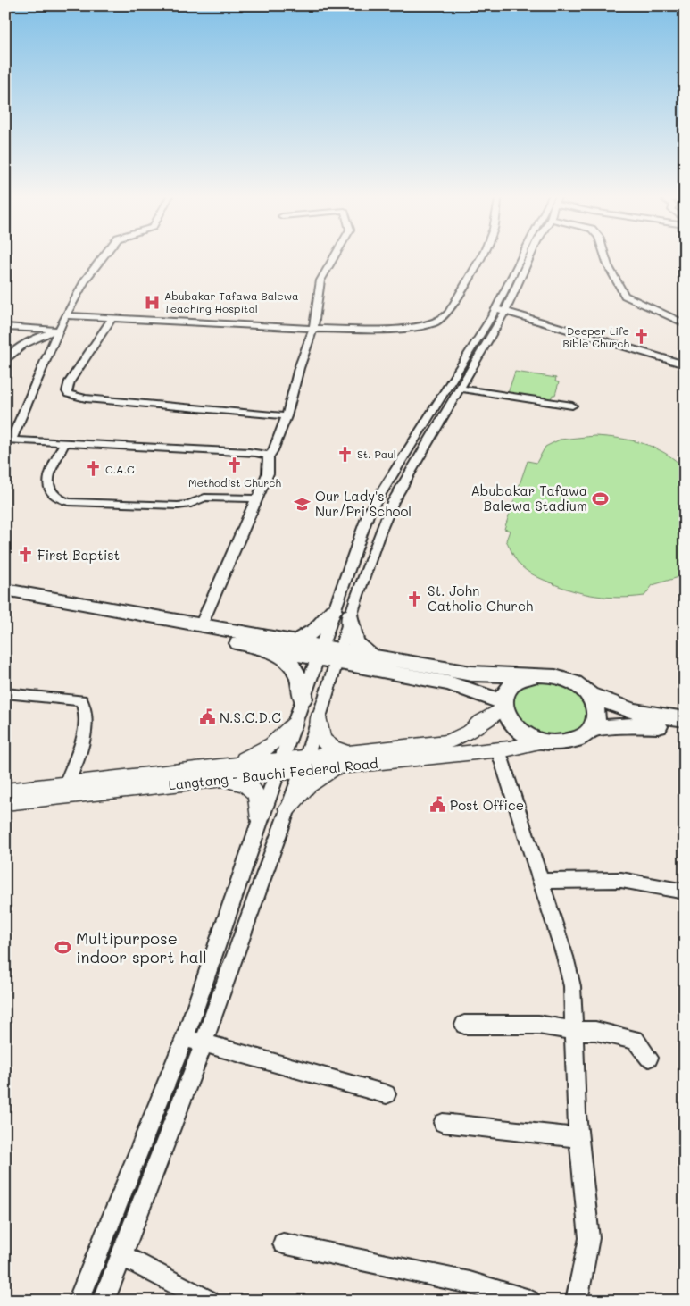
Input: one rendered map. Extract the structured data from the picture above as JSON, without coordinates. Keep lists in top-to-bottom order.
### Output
{
  "streets": {
    "main road": ["Langtang - Bauchi Federal Road"]
  },
  "places": {
    "hospital": ["Abubakar Tafawa Balewa Teaching Hospital"],
    "church": [
      "Deeper Life Bible Church",
      "St. Paul",
      "Methodist Church",
      "C.A.C",
      "First Baptist",
      "St. John Catholic Church"
    ],
    "sports": ["Abubakar Tafawa Balewa Stadium", "Multipurpose indoor sport hall"],
    "school or university": ["Our Lady's Nur/Pri School"],
    "public building": ["N.S.C.D.C", "Post Office"]
  }
}
